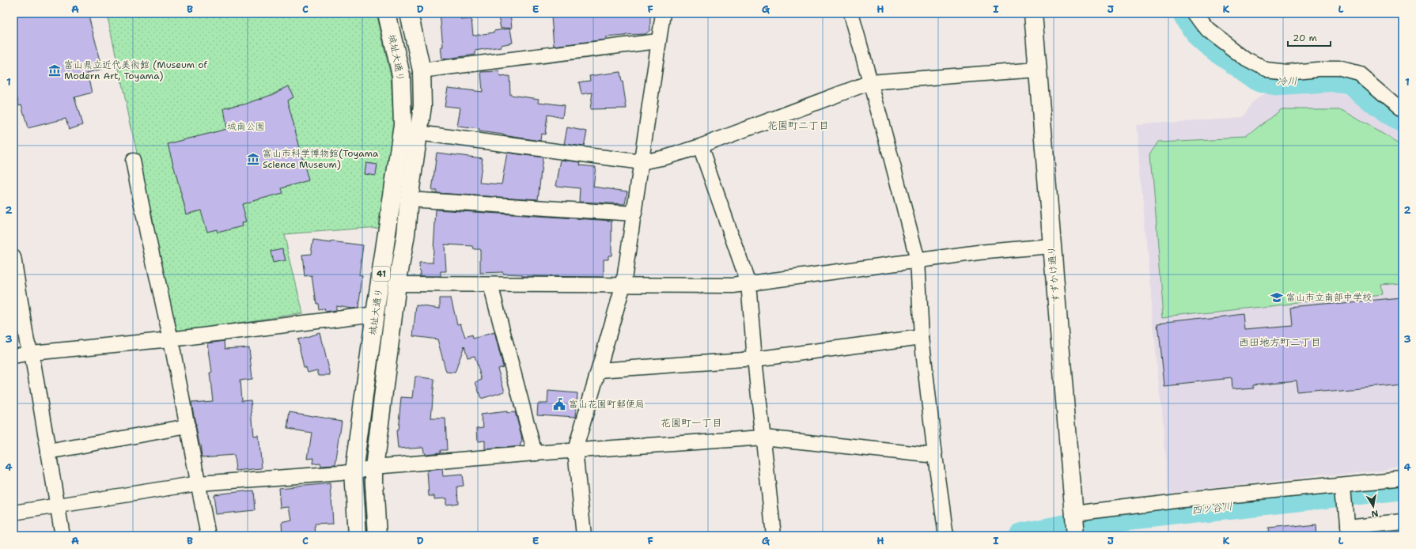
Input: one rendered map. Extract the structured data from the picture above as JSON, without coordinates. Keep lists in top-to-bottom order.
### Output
{
  "streets": {
    "main road": ["城址大通り", "41", "すずかけ通り"]
  },
  "districts": ["花園町二丁目", "西田地方町二丁目", "花園町一丁目"],
  "water": ["冷川", "四ツ谷川"],
  "parks": ["城南公園"],
  "places": {
    "museum": ["富山県立近代美術館 (Museum of Modern Art, Toyama)", "富山市科学博物館(Toyama Science Museum)"],
    "school or university": ["富山市立南部中学校"],
    "public building": ["富山花園町郵便局"]
  },
  "scale_bar": "20 m",
  "north": "bottom",
  "grid": {
    "columns": [
      "A",
      "B",
      "C",
      "D",
      "E",
      "F",
      "G",
      "H",
      "I",
      "J",
      "K",
      "L"
    ],
    "rows": [
      "1",
      "2",
      "3",
      "4"
    ]
  }
}
